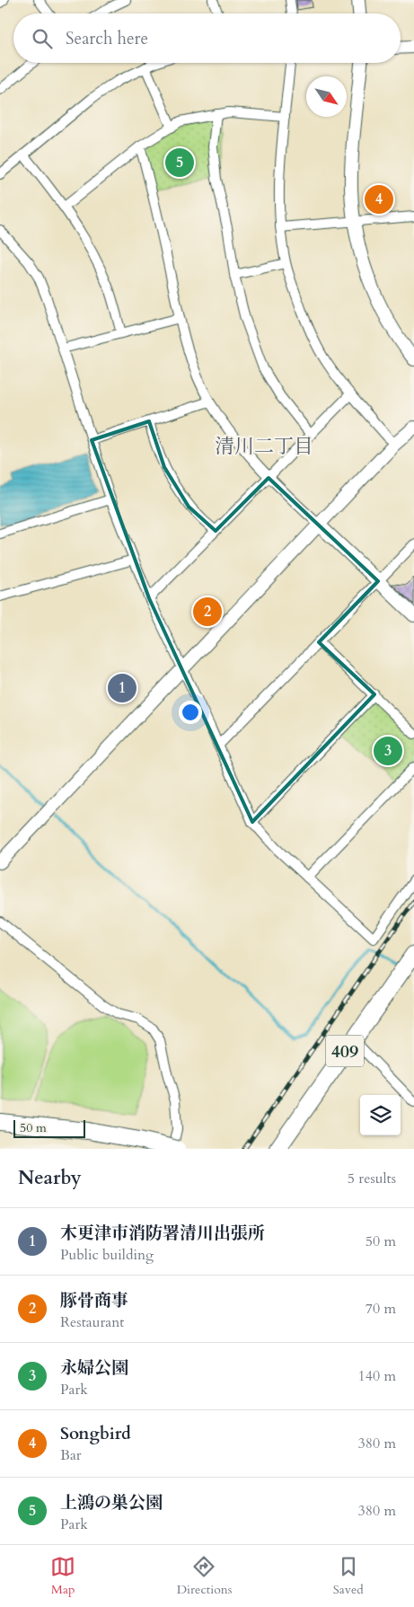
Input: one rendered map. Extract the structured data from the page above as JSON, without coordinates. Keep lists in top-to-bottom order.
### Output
{
  "streets": {
    "highway": ["409"]
  },
  "districts": ["清川二丁目"],
  "scale_bar": "50 m",
  "north": "bottom right",
  "page": {
    "search": "Search here",
    "pins": [
      "5",
      "4",
      "2",
      "1",
      "3"
    ],
    "scale": "50 m",
    "heading": ["Nearby", "5 results"],
    "list": [
      {
        "mark": "1",
        "name": "木更津市消防署清川出張所",
        "note": "Public building",
        "value": "50 m"
      },
      {
        "mark": "2",
        "name": "豚骨商事",
        "note": "Restaurant",
        "value": "70 m"
      },
      {
        "mark": "3",
        "name": "永婦公園",
        "note": "Park",
        "value": "140 m"
      },
      {
        "mark": "4",
        "name": "Songbird",
        "note": "Bar",
        "value": "380 m"
      },
      {
        "mark": "5",
        "name": "上鴻の巣公園",
        "note": "Park",
        "value": "380 m"
      }
    ],
    "nav": ["Map", "Directions", "Saved"]
  }
}
